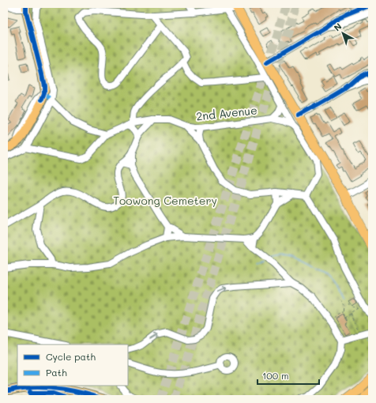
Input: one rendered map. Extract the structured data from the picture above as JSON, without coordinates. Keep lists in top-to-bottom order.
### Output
{
  "streets": {
    "street": ["2nd Avenue"]
  },
  "parks": ["Toowong Cemetery"],
  "legend": ["Cycle path", "Path"],
  "scale_bar": "100 m",
  "north": "top left"
}
